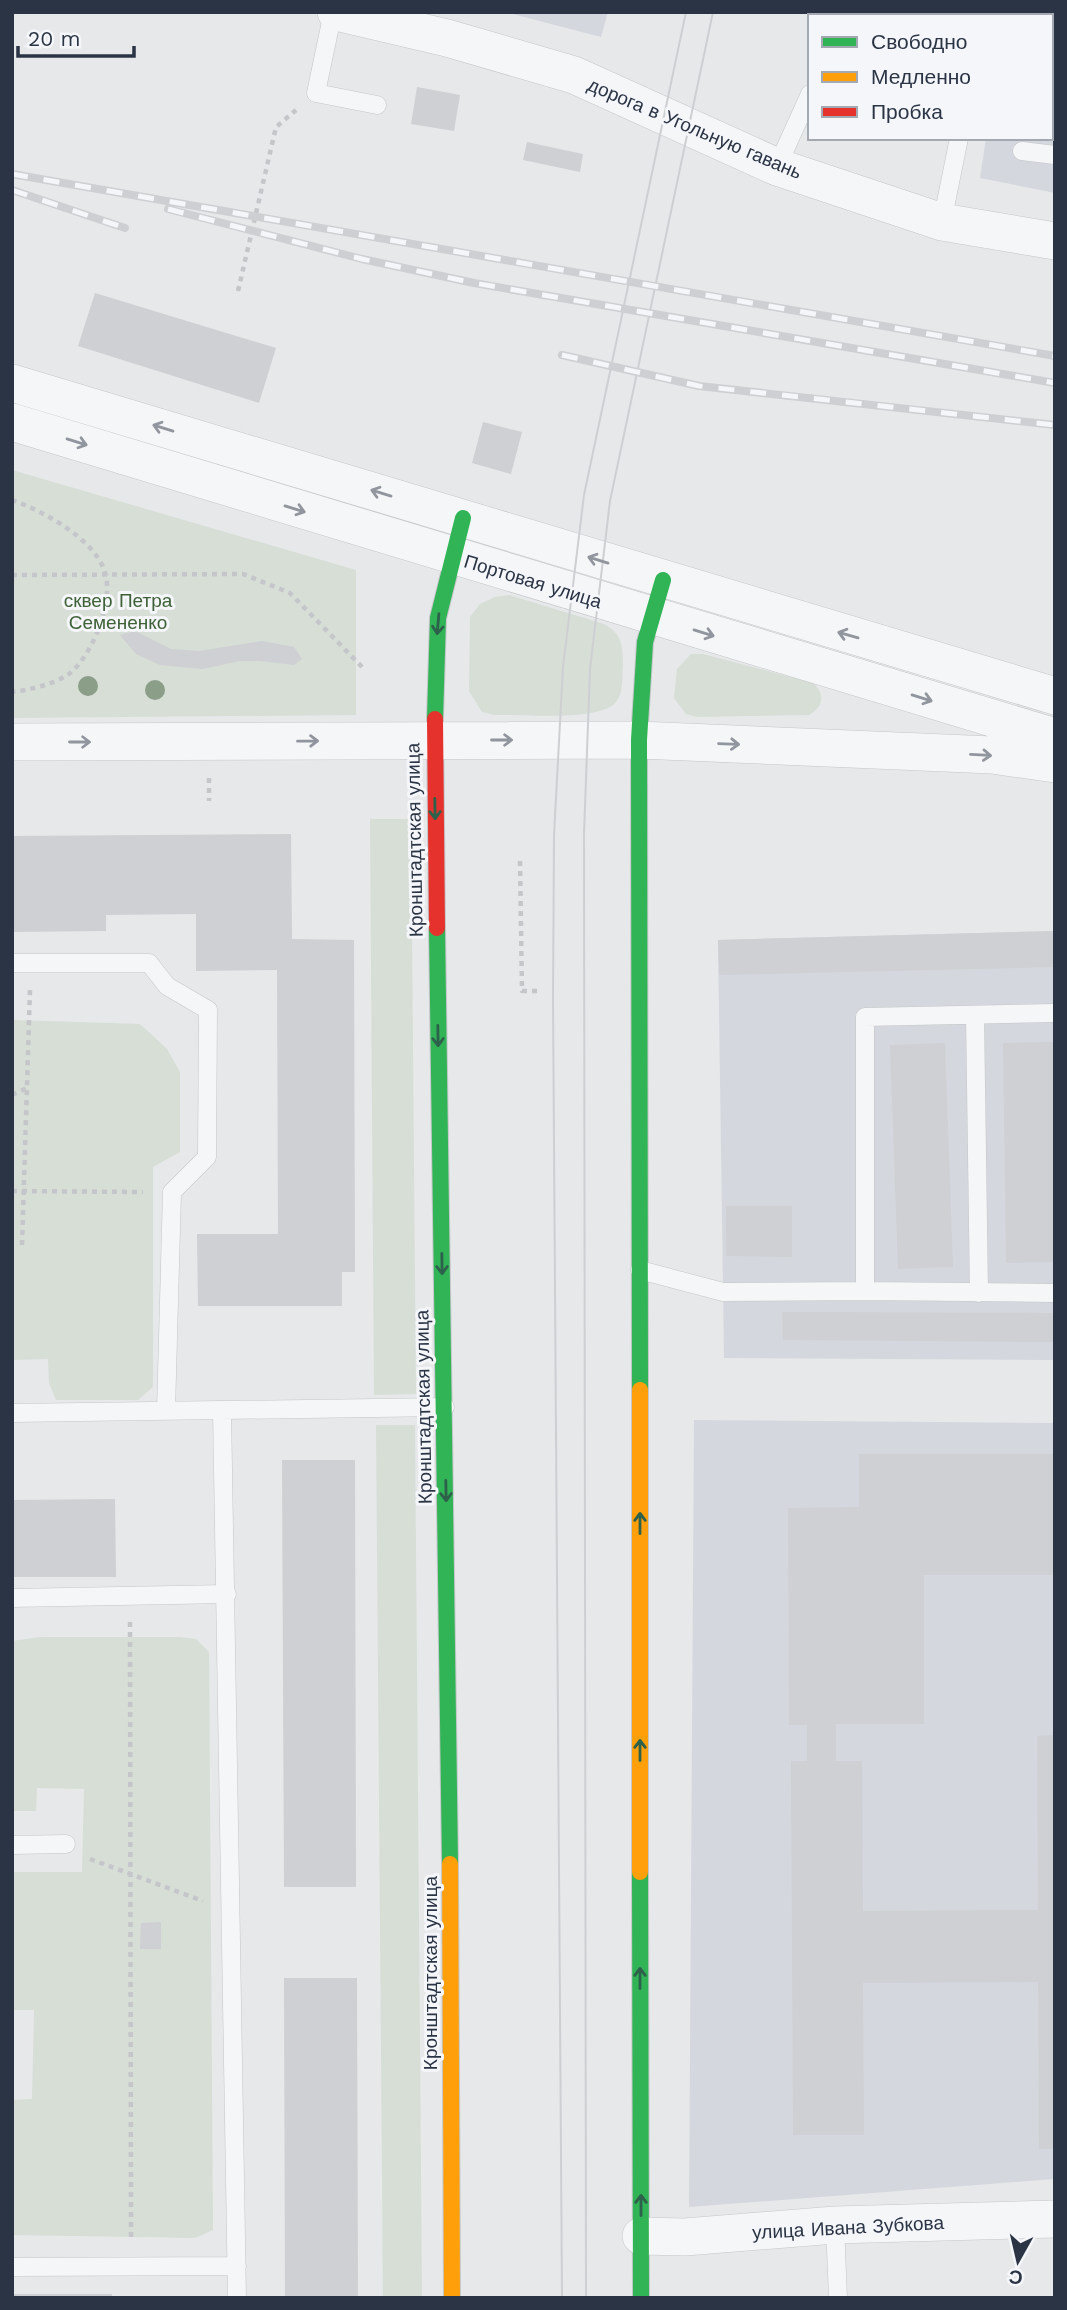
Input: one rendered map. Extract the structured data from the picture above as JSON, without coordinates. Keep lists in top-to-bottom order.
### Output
{
  "streets": {
    "street": [
      "дорога в Угольную гавань",
      "Портовая улица",
      "Кронштадтская улица",
      "улица Ивана Зубкова"
    ]
  },
  "crossings": [
    ["Портовая улица", "Кронштадтская улица"]
  ],
  "one_way": ["Кронштадтская улица"],
  "parks": ["сквер Петра Семененко"],
  "legend": ["Свободно", "Медленно", "Пробка"],
  "scale_bar": "20 m",
  "north": "bottom"
}
